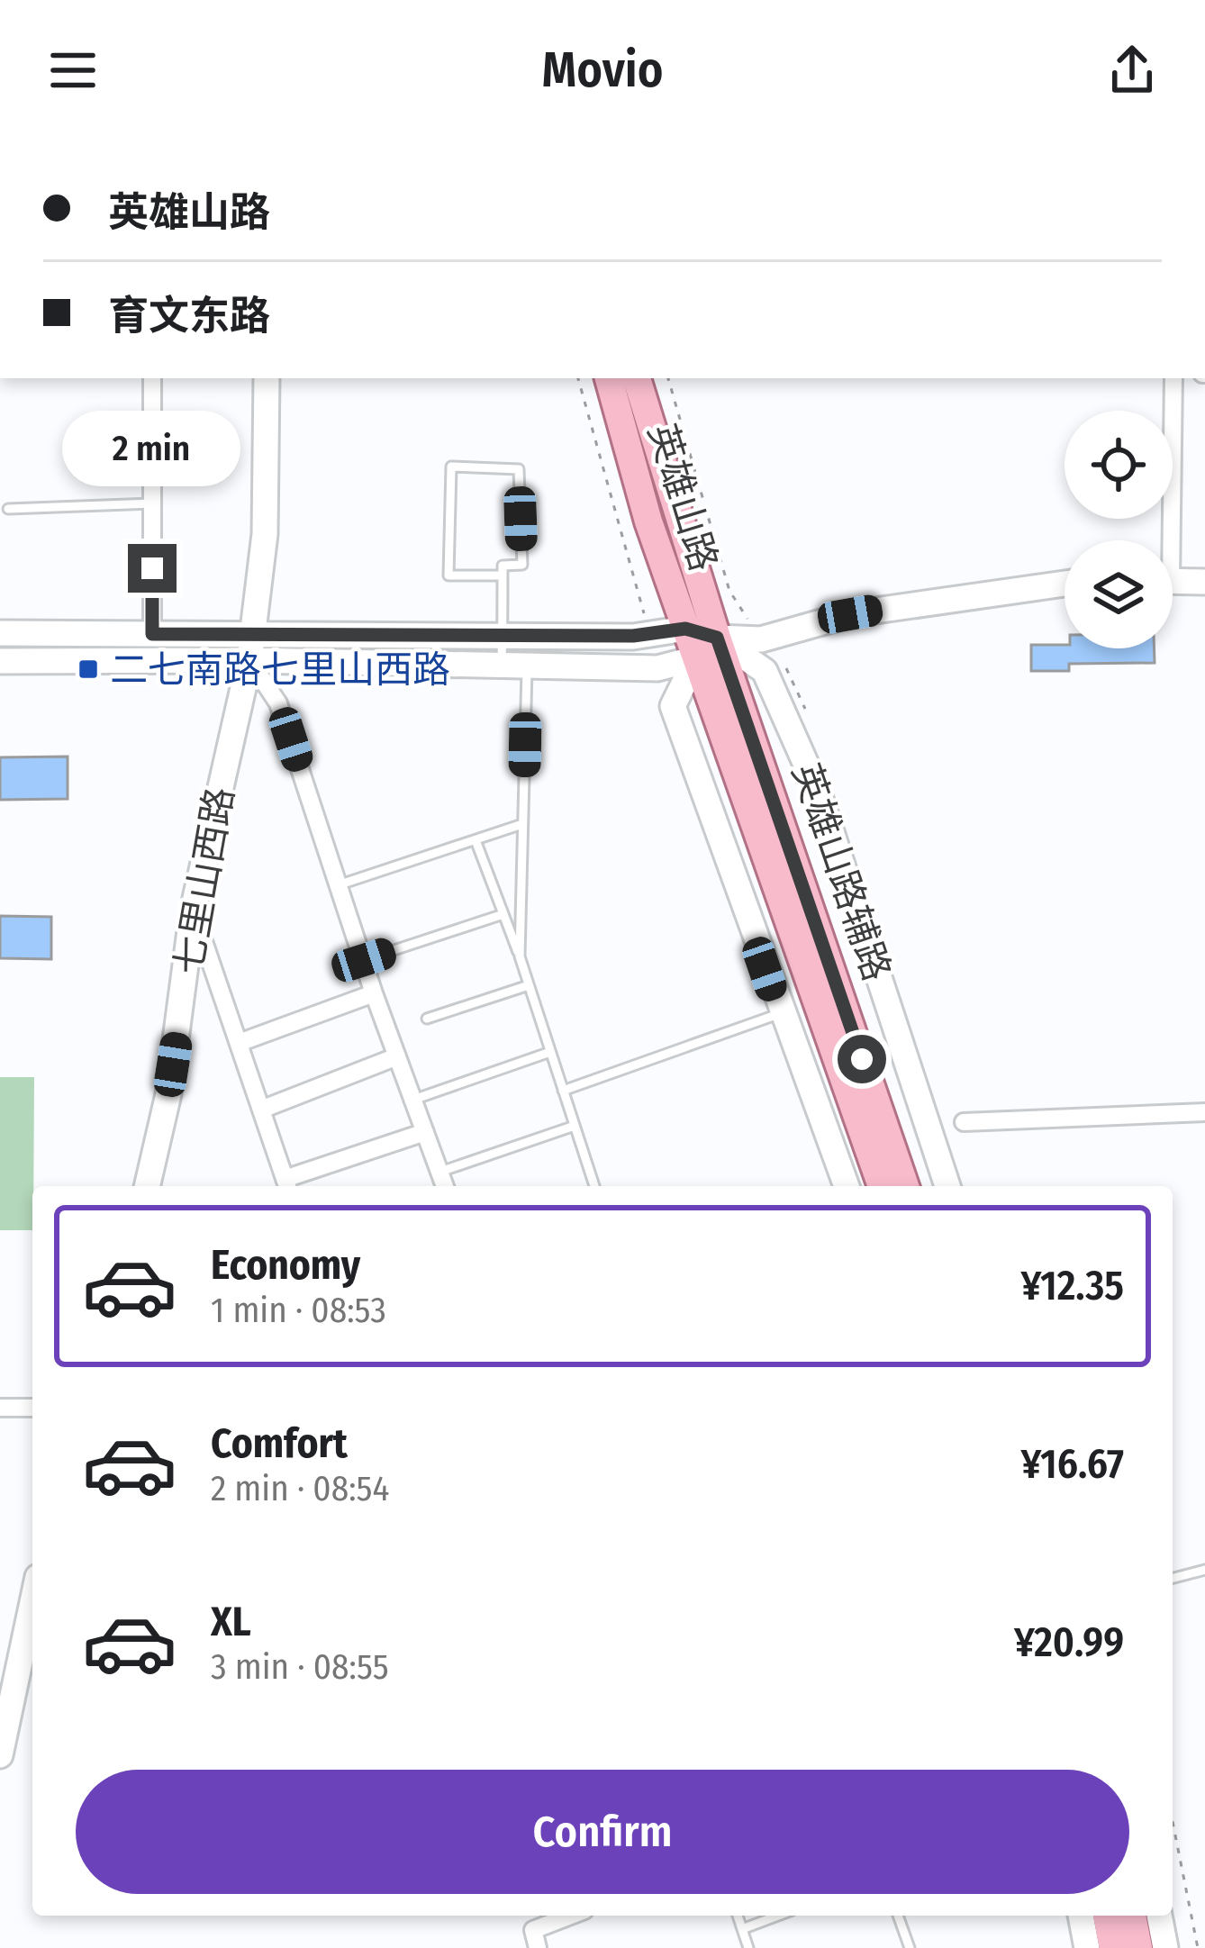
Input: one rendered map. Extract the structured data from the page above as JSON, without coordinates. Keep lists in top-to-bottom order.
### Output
{
  "streets": {
    "main road": ["英雄山路", "英雄山路辅路", "七里山西路"]
  },
  "crossings": [
    ["英雄山路", "英雄山路辅路"]
  ],
  "places": {
    "transit": ["二七南路七里山西路"]
  },
  "page": {
    "header": "Movio",
    "banner": ["英雄山路", "育文东路"],
    "bubble": "2 min",
    "list": [
      {
        "name": "Economy",
        "note": "1 min · 08:53",
        "value": "¥12.35"
      },
      {
        "name": "Comfort",
        "note": "2 min · 08:54",
        "value": "¥16.67"
      },
      {
        "name": "XL",
        "note": "3 min · 08:55",
        "value": "¥20.99"
      }
    ],
    "buttons": "Confirm"
  }
}
